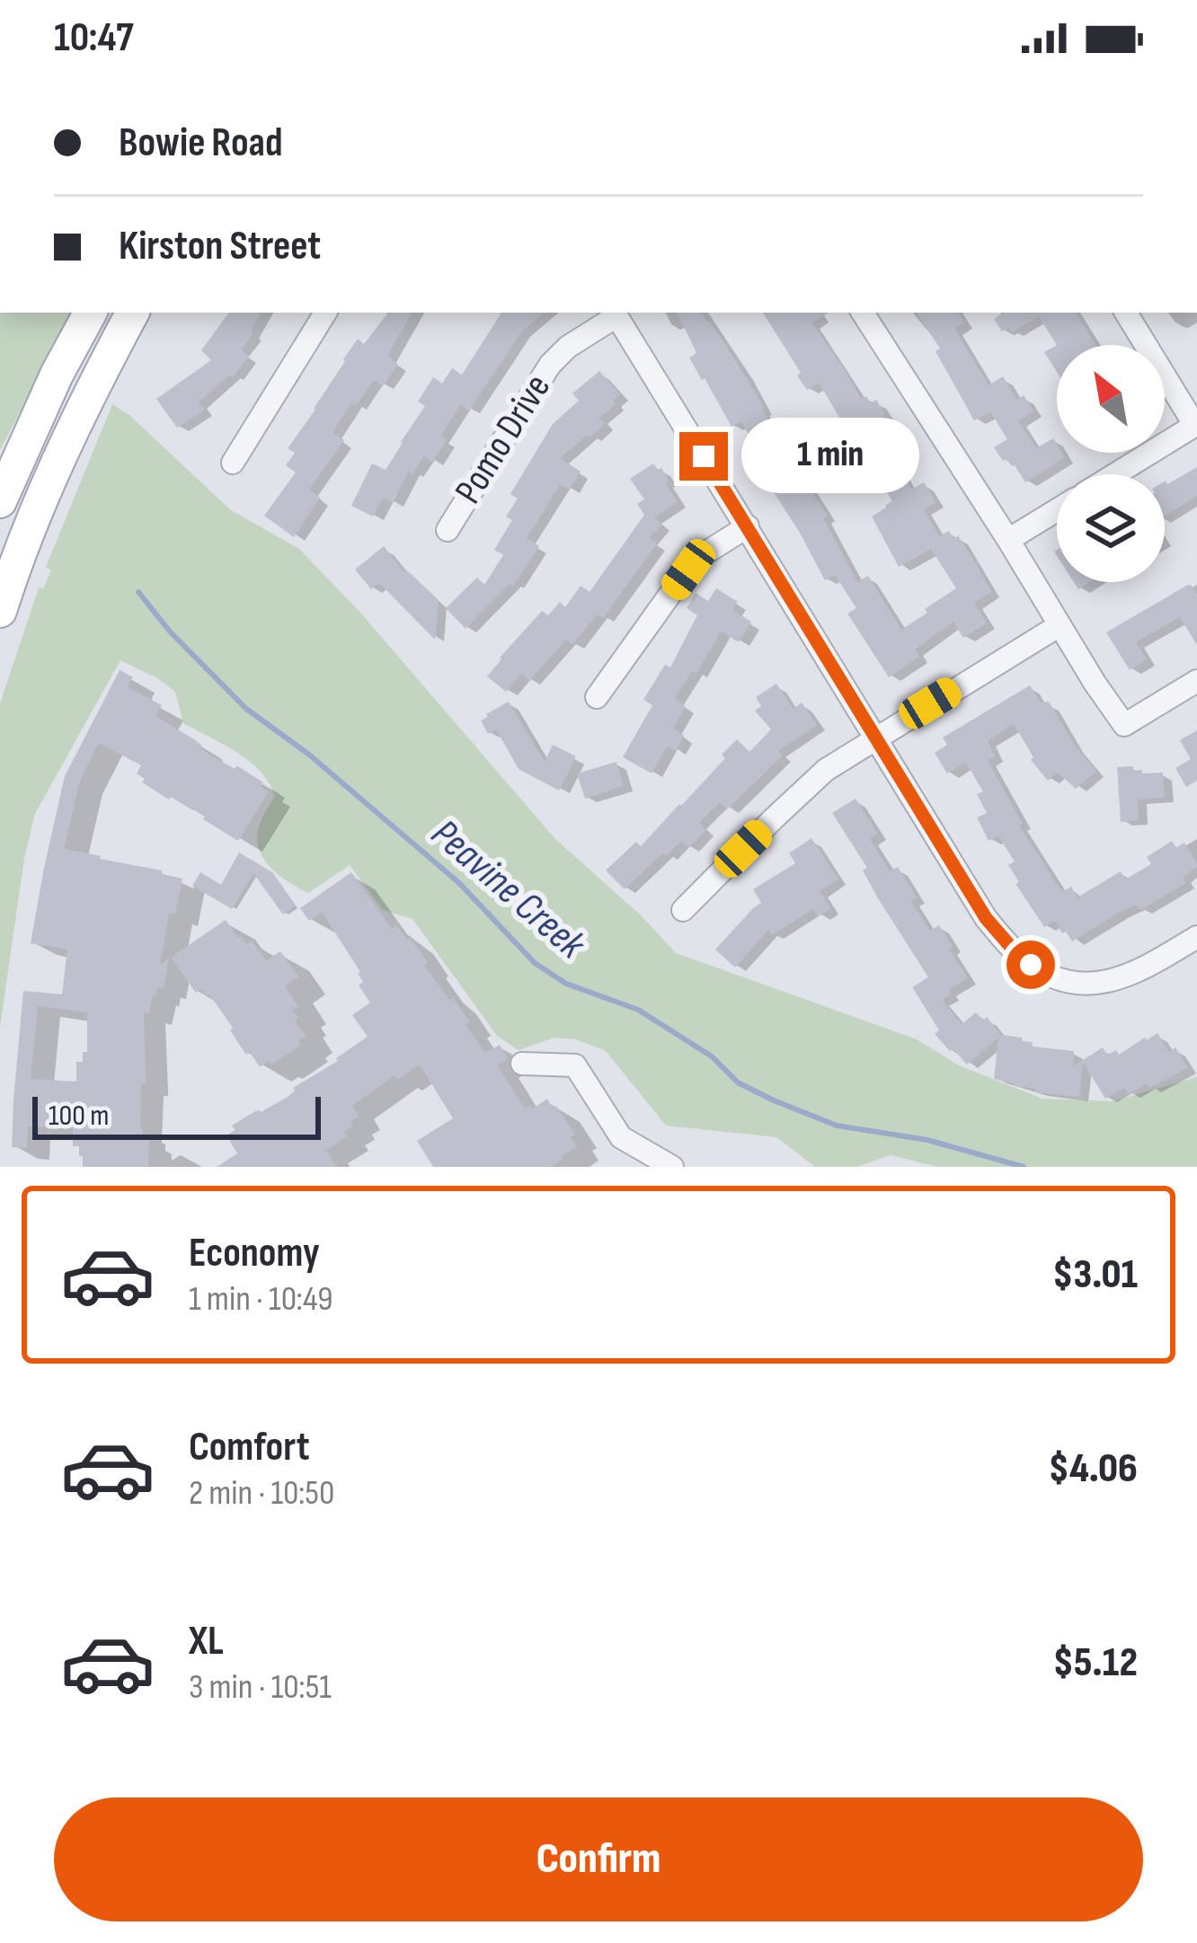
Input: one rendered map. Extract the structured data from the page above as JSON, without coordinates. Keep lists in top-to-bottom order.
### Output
{
  "streets": {
    "street": ["Pomo Drive"]
  },
  "water": ["Peavine Creek"],
  "scale_bar": "100 m",
  "north": "top left",
  "page": {
    "status": "10:47",
    "banner": ["Bowie Road", "Kirston Street"],
    "bubble": "1 min",
    "scale": "100 m",
    "list": [
      {
        "name": "Economy",
        "note": "1 min · 10:49",
        "value": "$3.01"
      },
      {
        "name": "Comfort",
        "note": "2 min · 10:50",
        "value": "$4.06"
      },
      {
        "name": "XL",
        "note": "3 min · 10:51",
        "value": "$5.12"
      }
    ],
    "buttons": "Confirm"
  }
}
